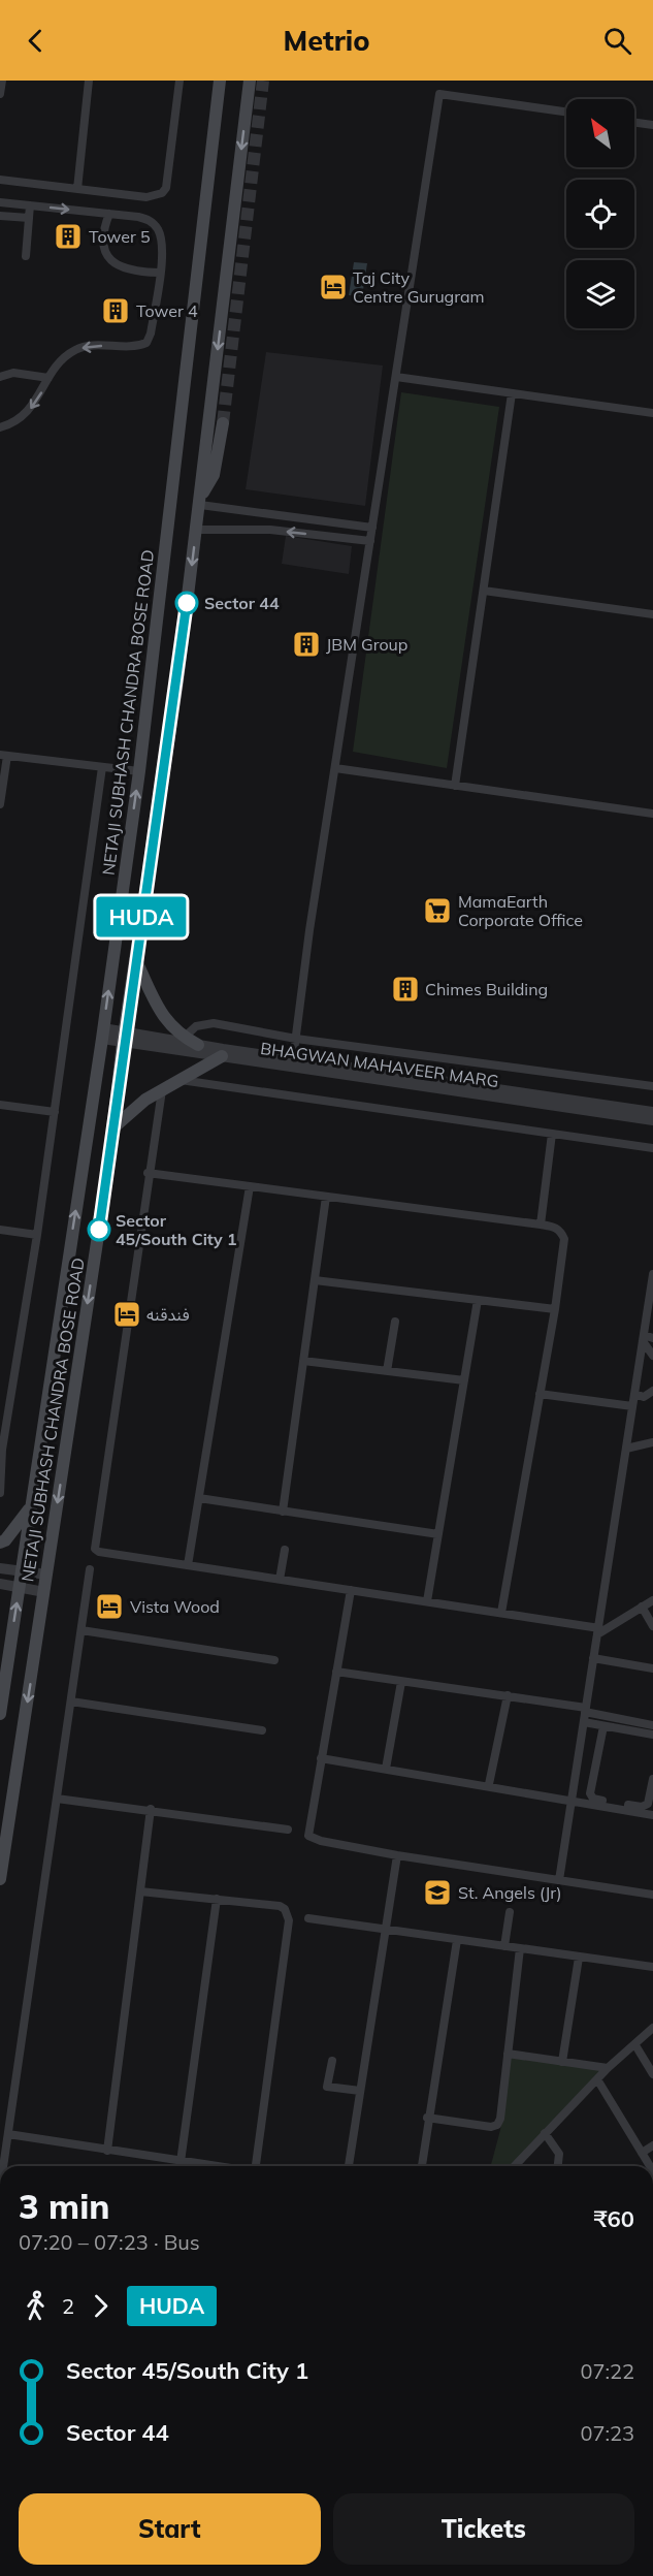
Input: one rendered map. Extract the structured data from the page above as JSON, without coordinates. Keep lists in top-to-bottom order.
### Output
{
  "streets": {
    "main road": ["NETAJI SUBHASH CHANDRA BOSE ROAD"],
    "street": ["BHAGWAN MAHAVEER MARG"]
  },
  "crossings": [
    ["NETAJI SUBHASH CHANDRA BOSE ROAD", "BHAGWAN MAHAVEER MARG"]
  ],
  "places": {
    "building": [
      "Tower 5",
      "Tower 4",
      "JBM Group",
      "Chimes Building"
    ],
    "hotel": ["Taj City Centre Gurugram", "فندقنه", "Vista Wood"],
    "other": ["Sector 44", "Sector 45/South City 1"],
    "supermarket": ["MamaEarth Corporate Office"],
    "school or university": ["St. Angels (Jr)"]
  },
  "lines": ["bus line HUDA"],
  "north": "top left",
  "page": {
    "header": "Metrio",
    "on_map": "HUDA",
    "heading": ["3 min", "07:20 – 07:23 · Bus", "₹60"],
    "legs": ["2", "HUDA"],
    "list": [
      {
        "name": "Sector 45/South City 1",
        "value": "07:22"
      },
      {
        "name": "Sector 44",
        "value": "07:23"
      }
    ],
    "buttons": ["Start", "Tickets"]
  }
}
